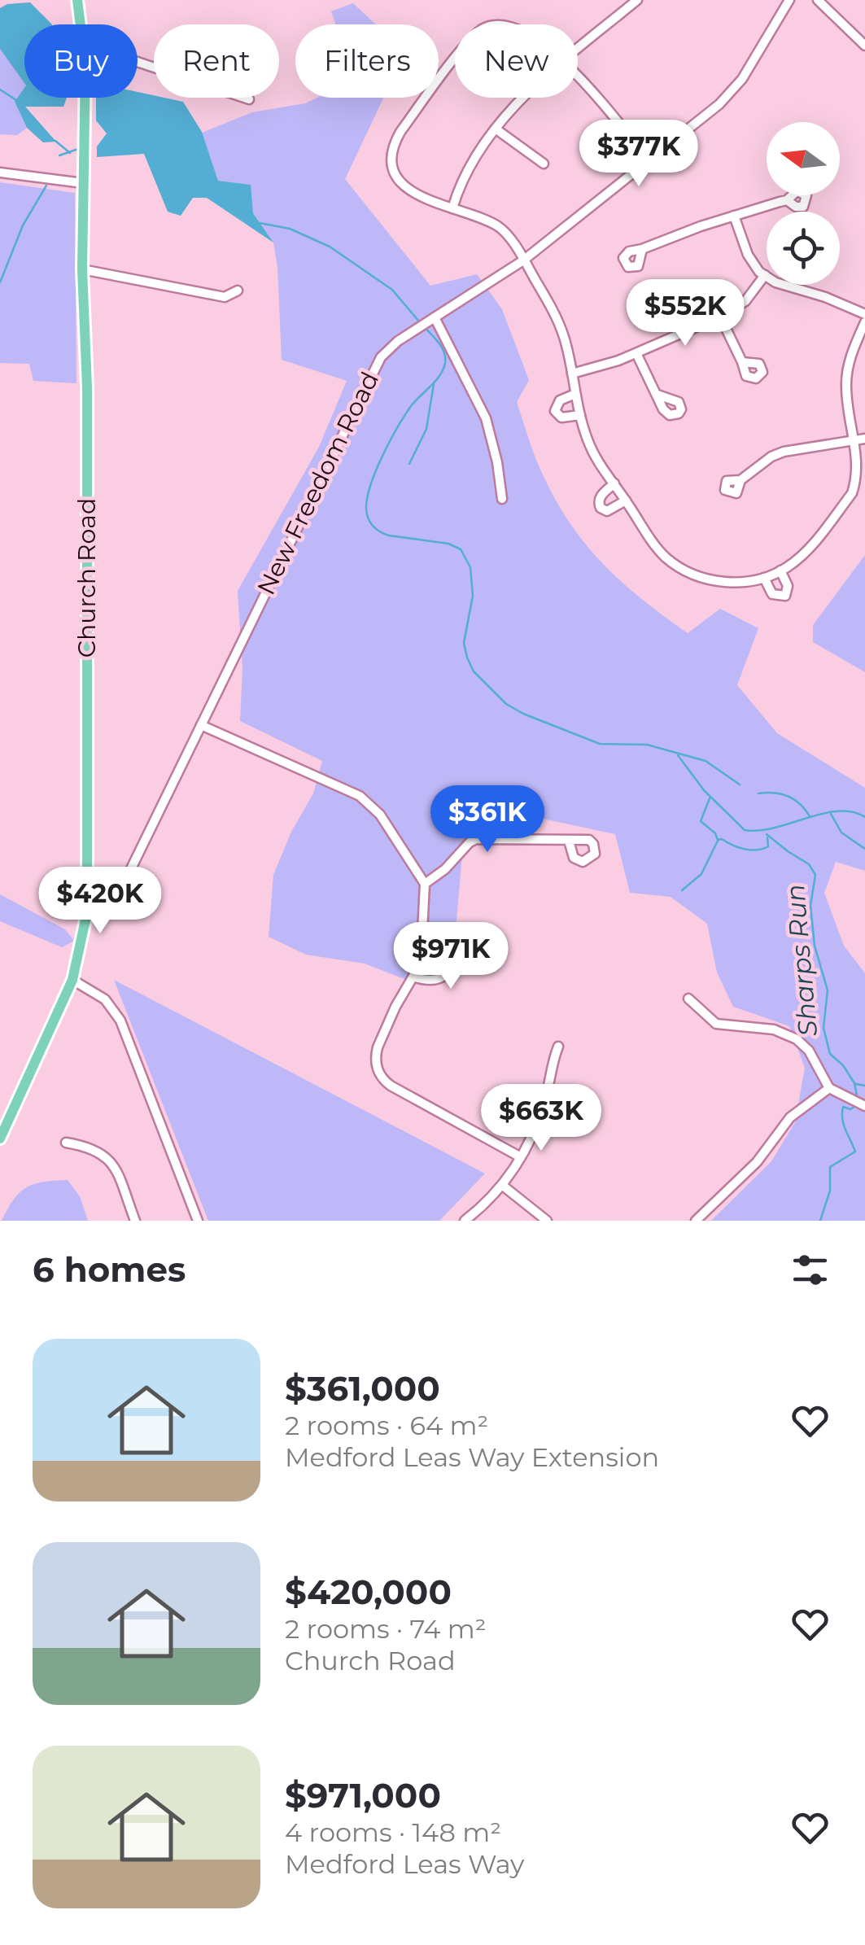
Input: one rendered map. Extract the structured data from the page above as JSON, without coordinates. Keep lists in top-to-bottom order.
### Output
{
  "streets": {
    "main road": ["Church Road"],
    "street": ["New Freedom Road"]
  },
  "crossings": [
    ["New Freedom Road", "Church Road"]
  ],
  "water": ["Sharps Run"],
  "north": "left",
  "page": {
    "chip": [
      "Buy",
      "Rent",
      "Filters",
      "New"
    ],
    "price": [
      "$377K",
      "$552K",
      "$361K",
      "$420K",
      "$971K",
      "$663K"
    ],
    "heading": "6 homes",
    "list": [
      {
        "name": "$361,000",
        "note": "2 rooms · 64 m² · Medford Leas Way Extension"
      },
      {
        "name": "$420,000",
        "note": "2 rooms · 74 m² · Church Road"
      },
      {
        "name": "$971,000",
        "note": "4 rooms · 148 m² · Medford Leas Way"
      }
    ]
  }
}
